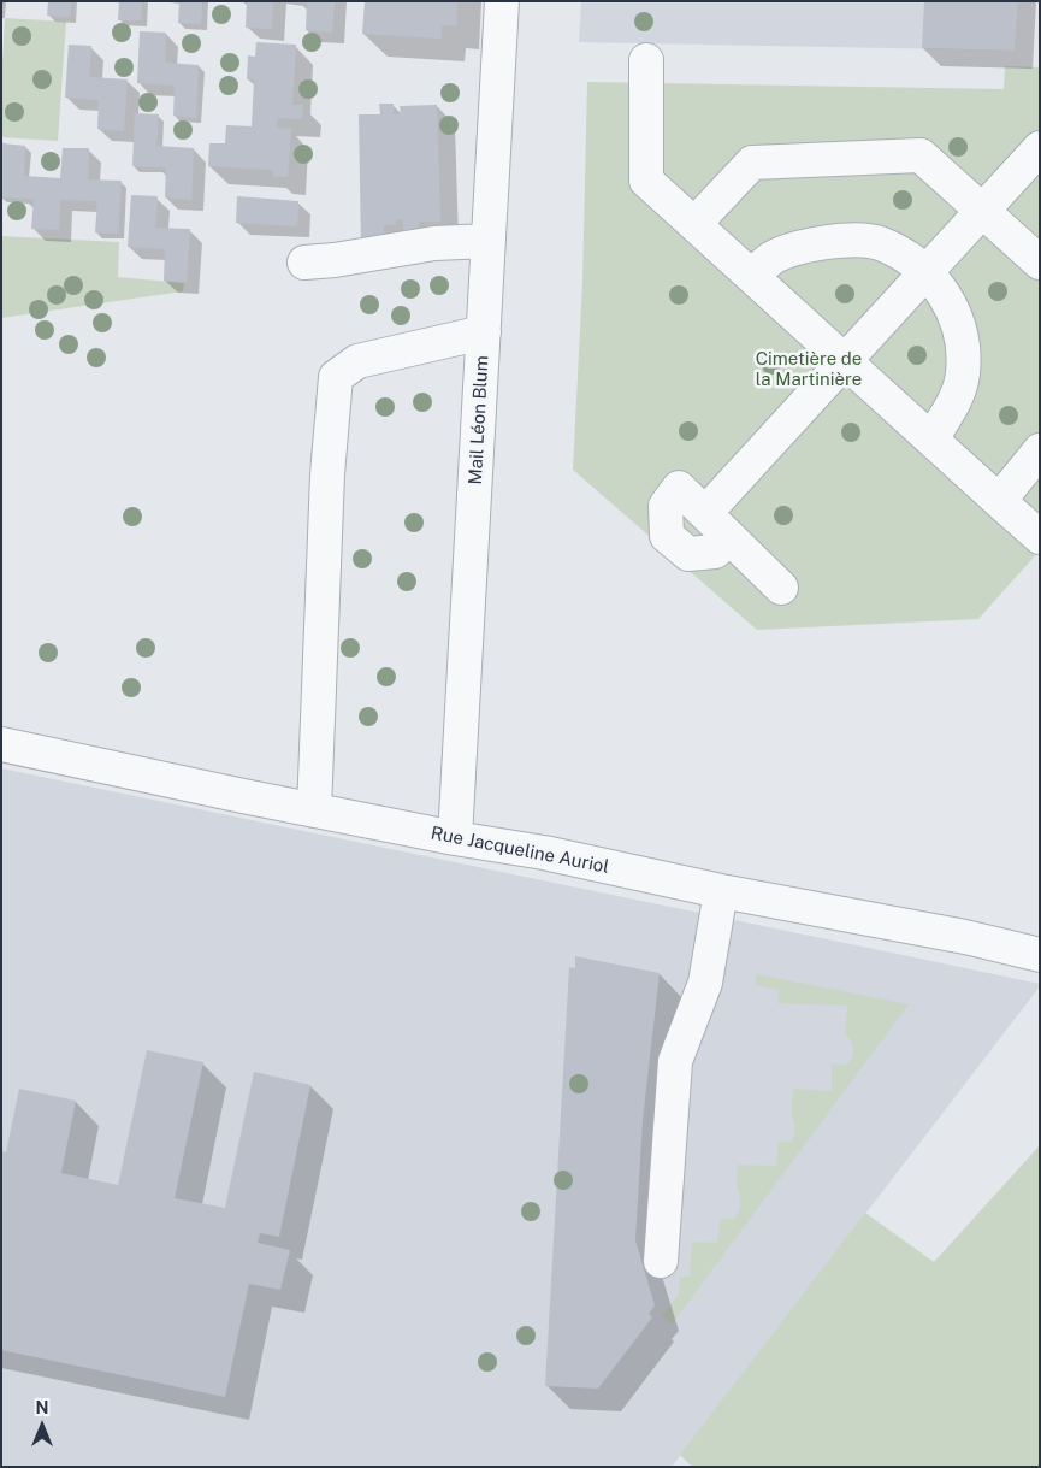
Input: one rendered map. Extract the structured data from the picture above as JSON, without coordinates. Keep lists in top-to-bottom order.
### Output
{
  "streets": {
    "street": ["Mail Léon Blum", "Rue Jacqueline Auriol"]
  },
  "crossings": [
    ["Mail Léon Blum", "Rue Jacqueline Auriol"]
  ],
  "parks": ["Cimetière de la Martinière"],
  "north": "top"
}
